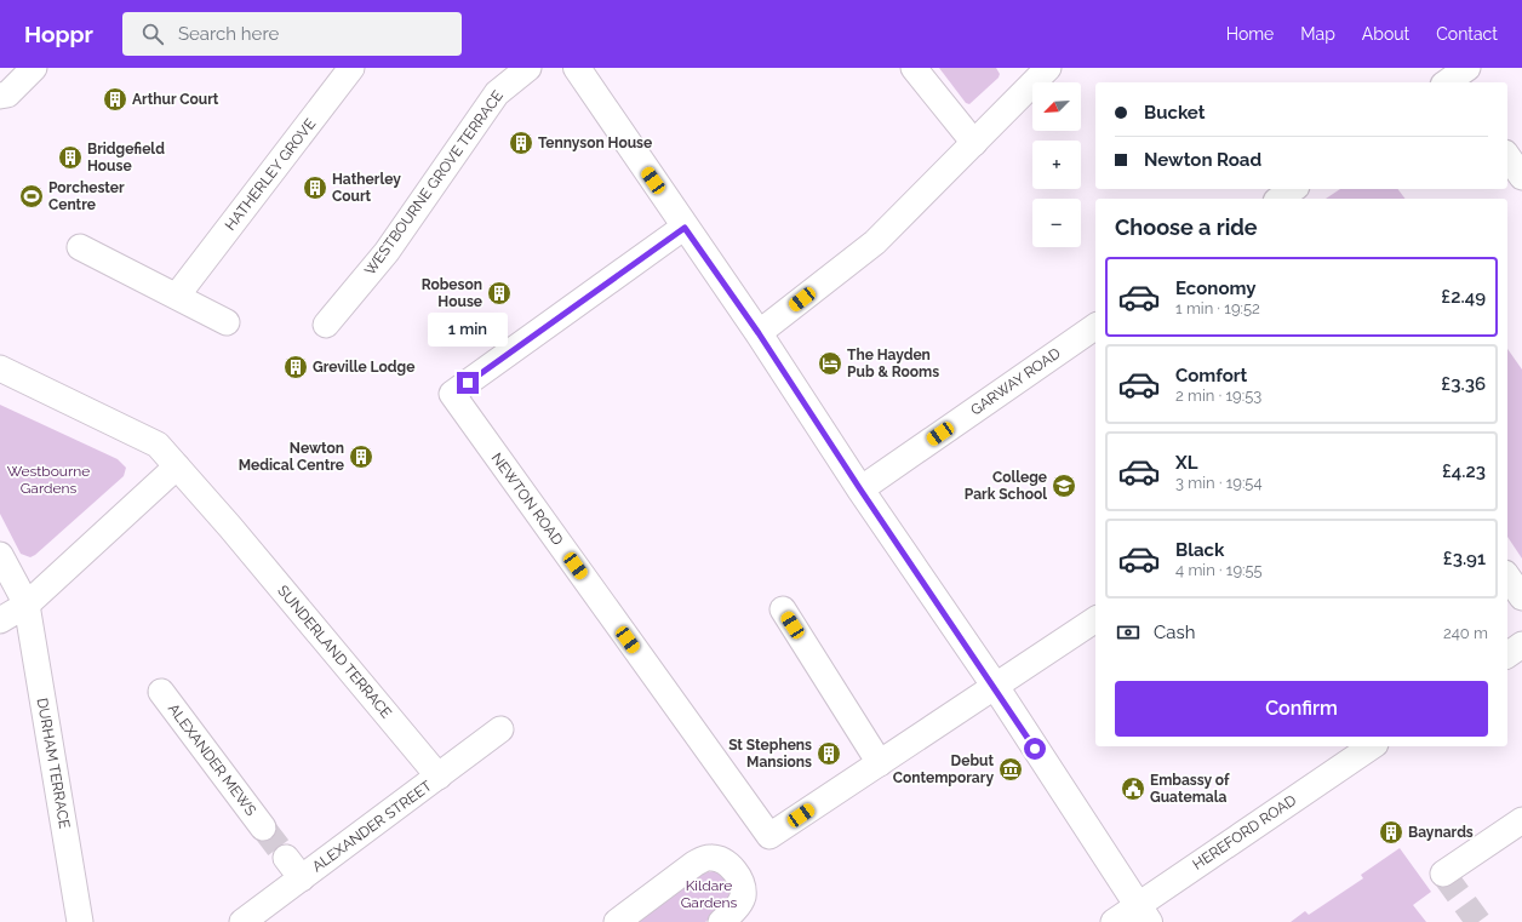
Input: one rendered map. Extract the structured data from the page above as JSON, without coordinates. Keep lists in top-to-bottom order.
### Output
{
  "streets": {
    "street": [
      "HATHERLEY GROVE",
      "WESTBOURNE GROVE TERRACE",
      "GARWAY ROAD",
      "NEWTON ROAD",
      "SUNDERLAND TERRACE",
      "ALEXANDER MEWS",
      "DURHAM TERRACE",
      "ALEXANDER STREET",
      "HEREFORD ROAD"
    ]
  },
  "crossings": [
    ["SUNDERLAND TERRACE", "ALEXANDER STREET"]
  ],
  "parks": ["Westbourne Gardens", "Kildare Gardens"],
  "places": {
    "building": [
      "Arthur Court",
      "Tennyson House",
      "Bridgefield House",
      "Hatherley Court",
      "Robeson House",
      "Greville Lodge",
      "Newton Medical Centre",
      "St Stephens Mansions",
      "Baynards"
    ],
    "sports": ["Porchester Centre"],
    "hotel": ["The Hayden Pub & Rooms"],
    "school or university": ["College Park School"],
    "museum": ["Debut Contemporary"],
    "public building": ["Embassy of Guatemala"]
  },
  "north": "bottom left",
  "page": {
    "header": "Hoppr",
    "search": "Search here",
    "nav": [
      "Home",
      "Map",
      "About",
      "Contact"
    ],
    "map_buttons": ["+", "−"],
    "banner": ["Bucket", "Newton Road"],
    "heading": "Choose a ride",
    "list": [
      {
        "name": "Economy",
        "note": "1 min · 19:52",
        "value": "£2.49"
      },
      {
        "name": "Comfort",
        "note": "2 min · 19:53",
        "value": "£3.36"
      },
      {
        "name": "XL",
        "note": "3 min · 19:54",
        "value": "£4.23"
      },
      {
        "name": "Black",
        "note": "4 min · 19:55",
        "value": "£3.91"
      }
    ],
    "bubble": "1 min",
    "pay": ["Cash", "240 m"],
    "buttons": "Confirm"
  }
}
